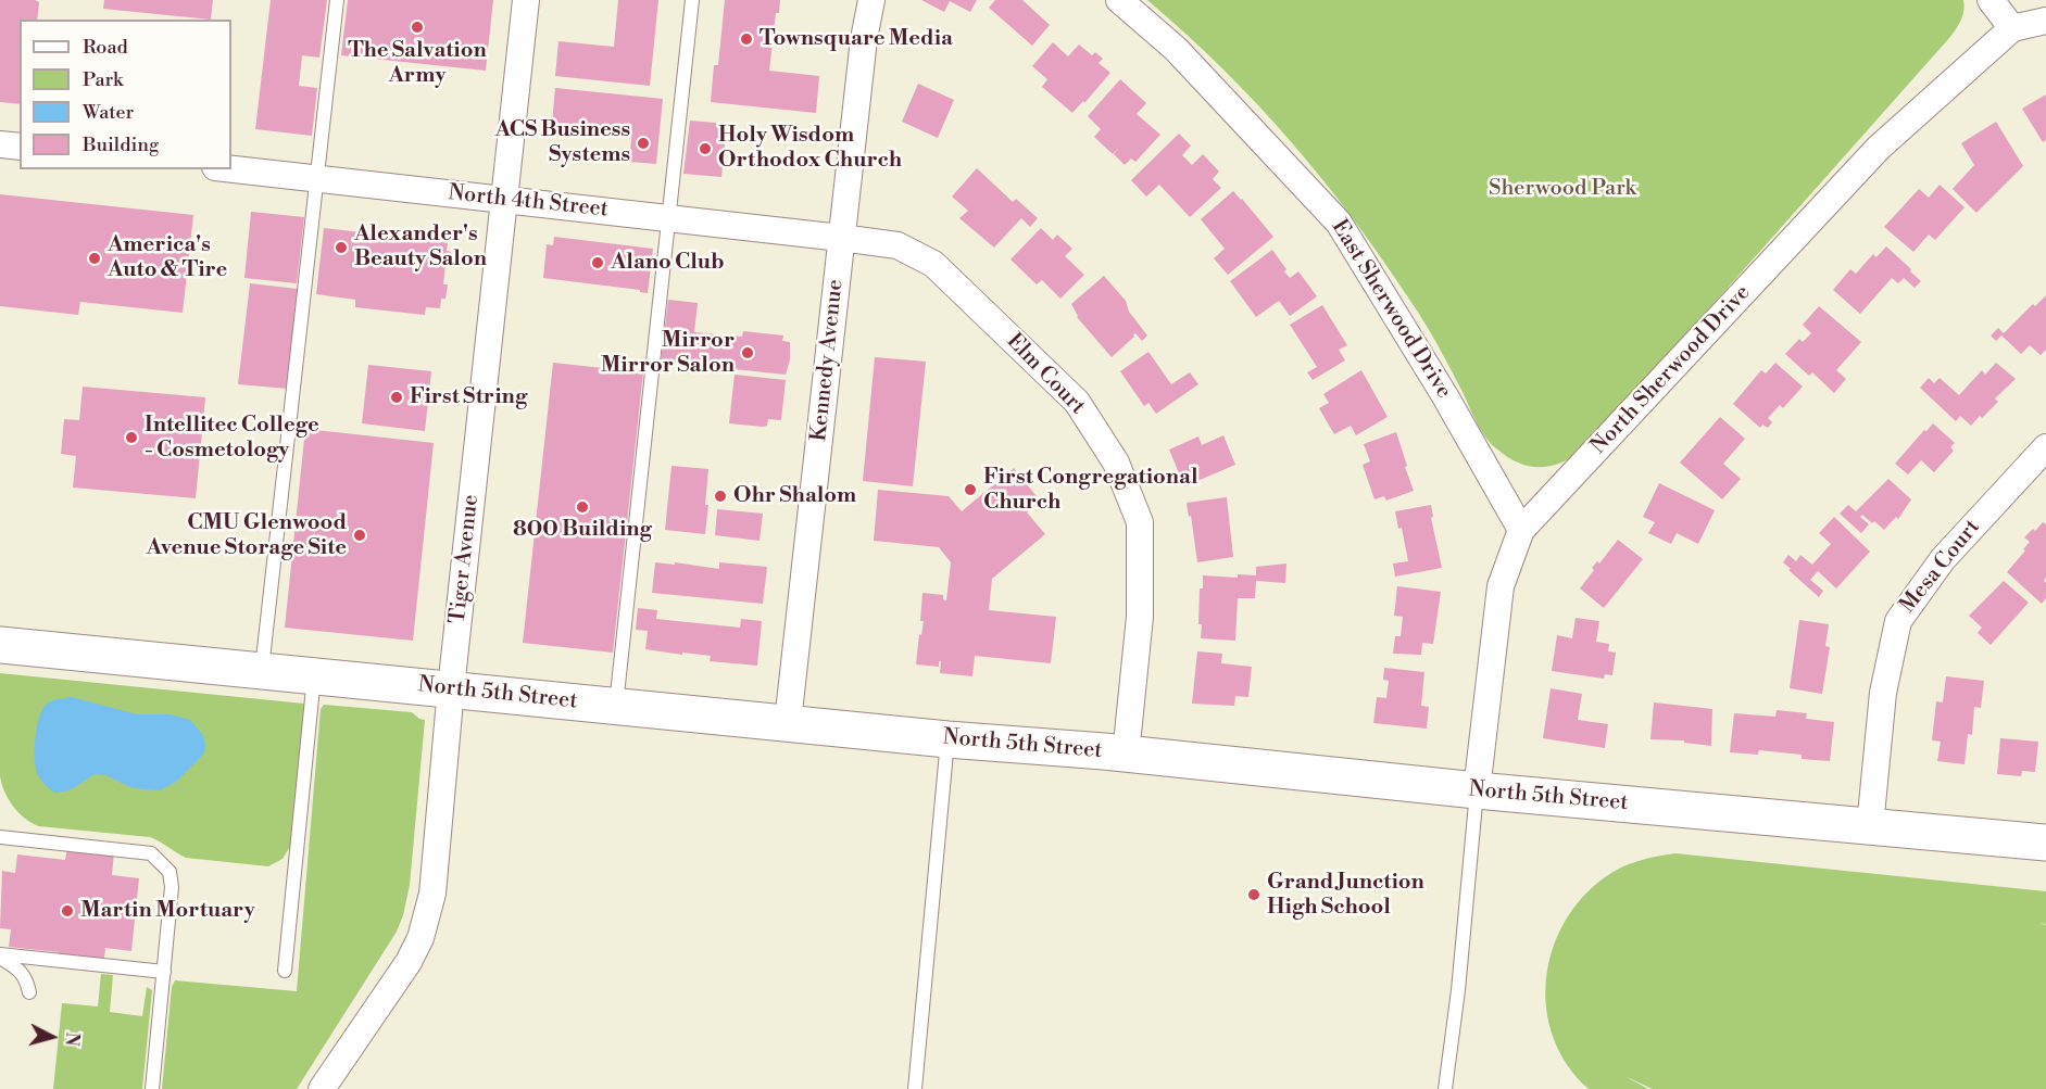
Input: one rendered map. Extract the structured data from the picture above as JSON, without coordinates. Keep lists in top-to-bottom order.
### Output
{
  "streets": {
    "street": [
      "North 4th Street",
      "East Sherwood Drive",
      "Kennedy Avenue",
      "North Sherwood Drive",
      "Elm Court",
      "Tiger Avenue",
      "Mesa Court",
      "North 5th Street"
    ]
  },
  "crossings": [
    ["North 4th Street", "Kennedy Avenue"],
    ["North 4th Street", "Elm Court"],
    ["North 4th Street", "Tiger Avenue"],
    ["East Sherwood Drive", "North Sherwood Drive"],
    ["Kennedy Avenue", "Elm Court"],
    ["Kennedy Avenue", "North 5th Street"],
    ["North Sherwood Drive", "North 5th Street"],
    ["Elm Court", "North 5th Street"],
    ["Tiger Avenue", "North 5th Street"],
    ["Mesa Court", "North 5th Street"]
  ],
  "parks": ["Sherwood Park"],
  "places": [
    "The Salvation Army",
    "Townsquare Media",
    "ACS Business Systems",
    "Holy Wisdom Orthodox Church",
    "Alexander's Beauty Salon",
    "America's Auto & Tire",
    "Alano Club",
    "Mirror Mirror Salon",
    "First String",
    "Intellitec College - Cosmetology",
    "First Congregational Church",
    "Ohr Shalom",
    "800 Building",
    "CMU Glenwood Avenue Storage Site",
    "Grand Junction High School",
    "Martin Mortuary"
  ],
  "legend": [
    "Road",
    "Park",
    "Water",
    "Building"
  ],
  "north": "right"
}
